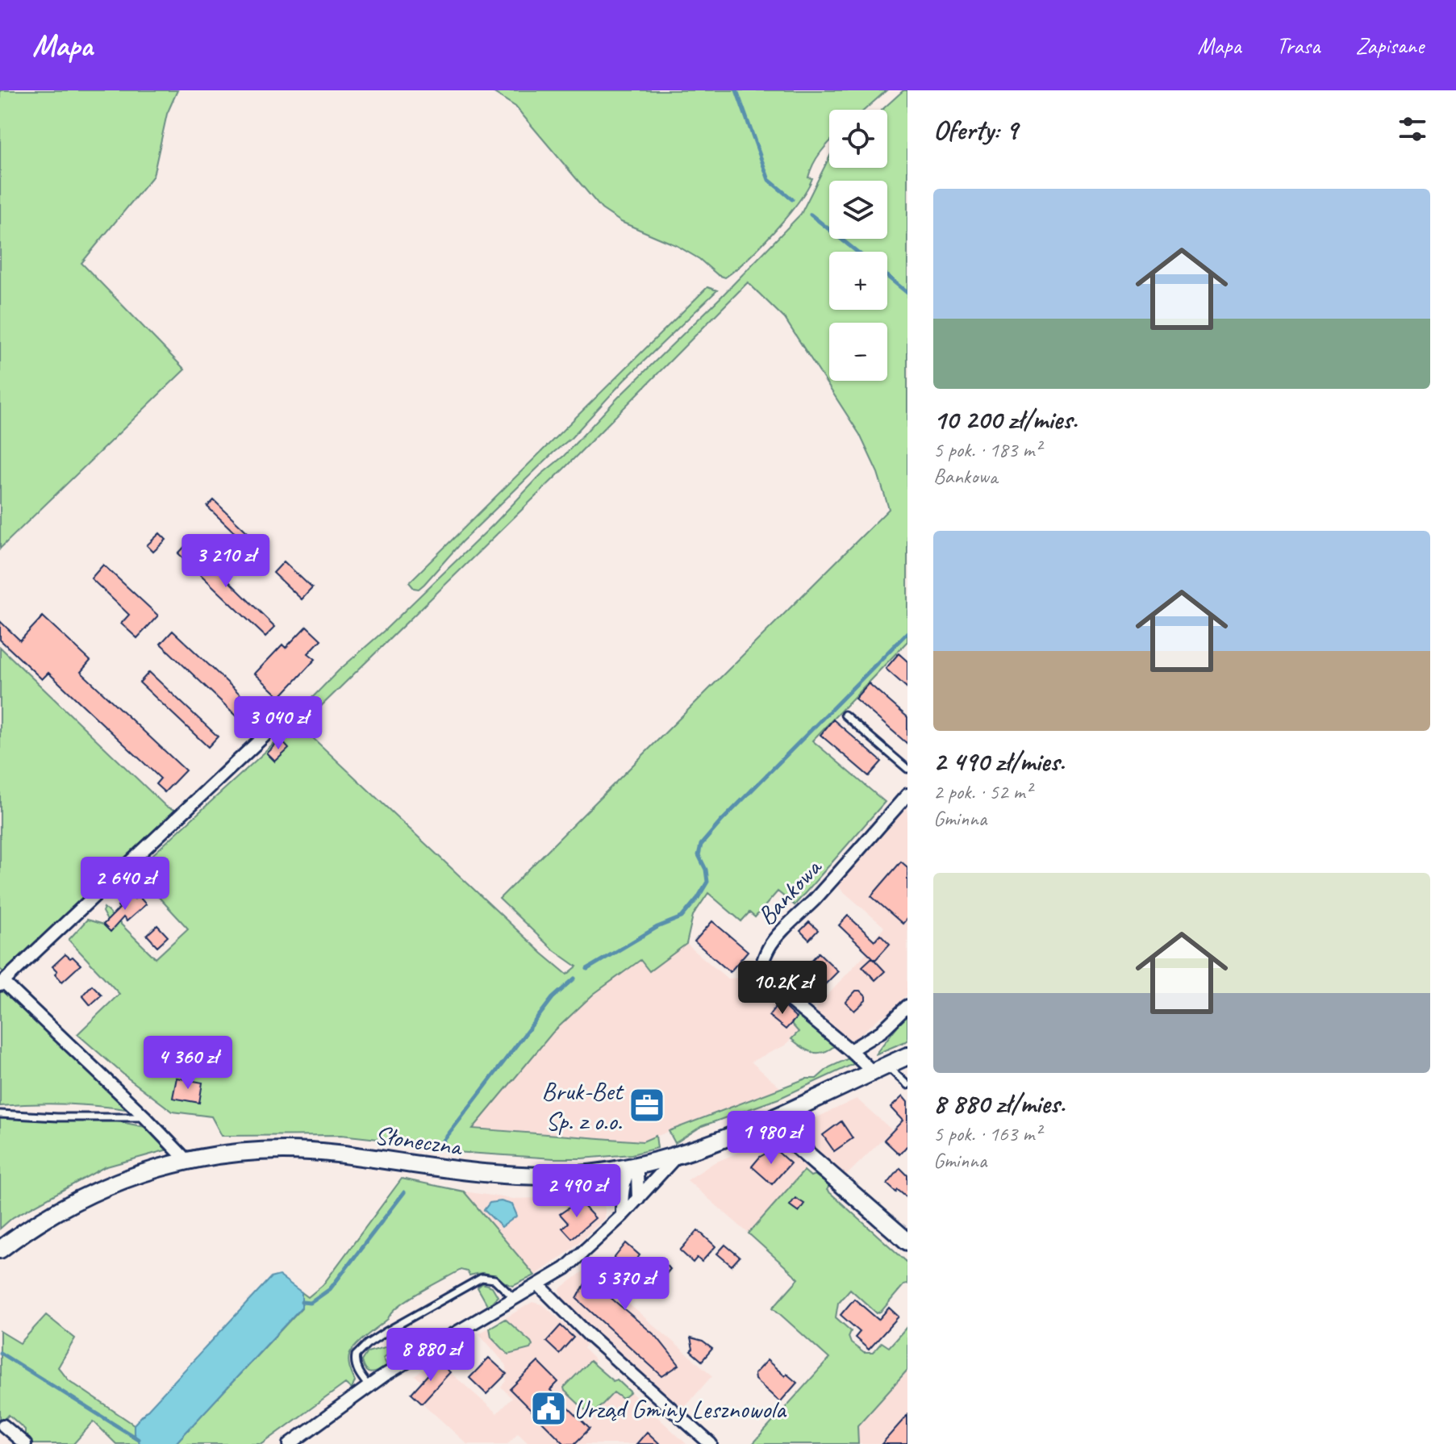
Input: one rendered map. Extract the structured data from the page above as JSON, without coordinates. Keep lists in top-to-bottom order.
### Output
{
  "streets": {
    "main road": ["Słoneczna"],
    "street": ["Bankowa"]
  },
  "crossings": [
    ["Bankowa", "Słoneczna"]
  ],
  "places": {
    "office": ["Bruk-Bet Sp. z o.o."],
    "public building": ["Urząd Gminy Lesznowola"]
  },
  "page": {
    "header": "Mapa",
    "nav": ["Mapa", "Trasa", "Zapisane"],
    "heading": "Oferty: 9",
    "map_buttons": ["+", "−"],
    "list": [
      {
        "name": "10 200 zł/mies.",
        "note": "5 pok. · 183 m² · Bankowa"
      },
      {
        "name": "2 490 zł/mies.",
        "note": "2 pok. · 52 m² · Gminna"
      },
      {
        "name": "8 880 zł/mies.",
        "note": "5 pok. · 163 m² · Gminna"
      }
    ],
    "price": [
      "3 210 zł",
      "3 040 zł",
      "2 640 zł",
      "10.2K zł",
      "4 360 zł",
      "1 980 zł",
      "2 490 zł",
      "5 370 zł",
      "8 880 zł"
    ]
  }
}
